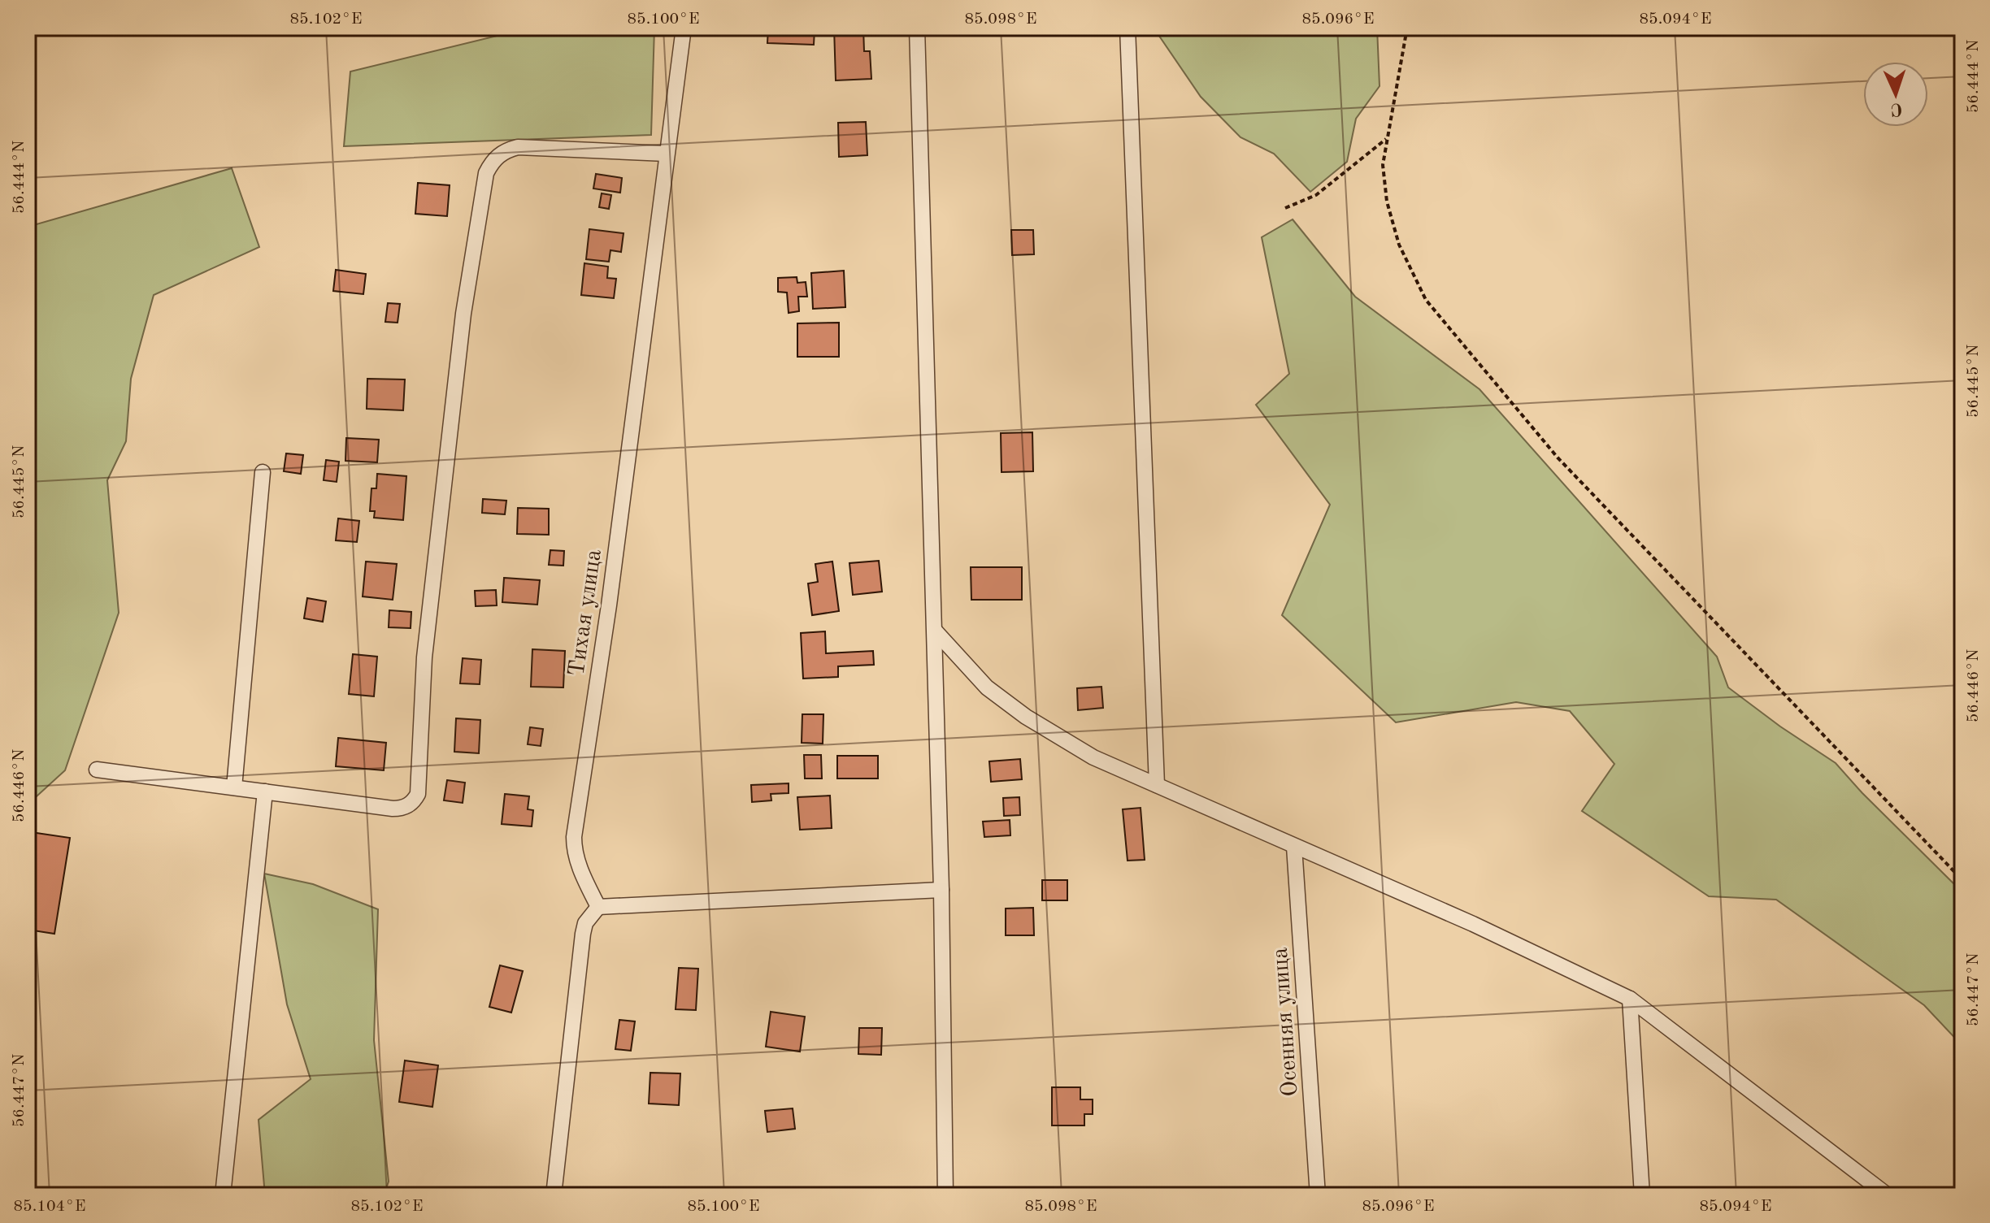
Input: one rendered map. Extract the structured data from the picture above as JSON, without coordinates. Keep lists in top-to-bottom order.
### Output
{
  "streets": {
    "street": ["Тихая улица", "Осенняя улица"]
  },
  "north": "bottom",
  "coordinates": [
    "85.102°E",
    "85.100°E",
    "85.098°E",
    "85.096°E",
    "85.094°E",
    "56.444°N",
    "56.445°N",
    "56.446°N",
    "56.447°N",
    "85.104°E"
  ]
}
